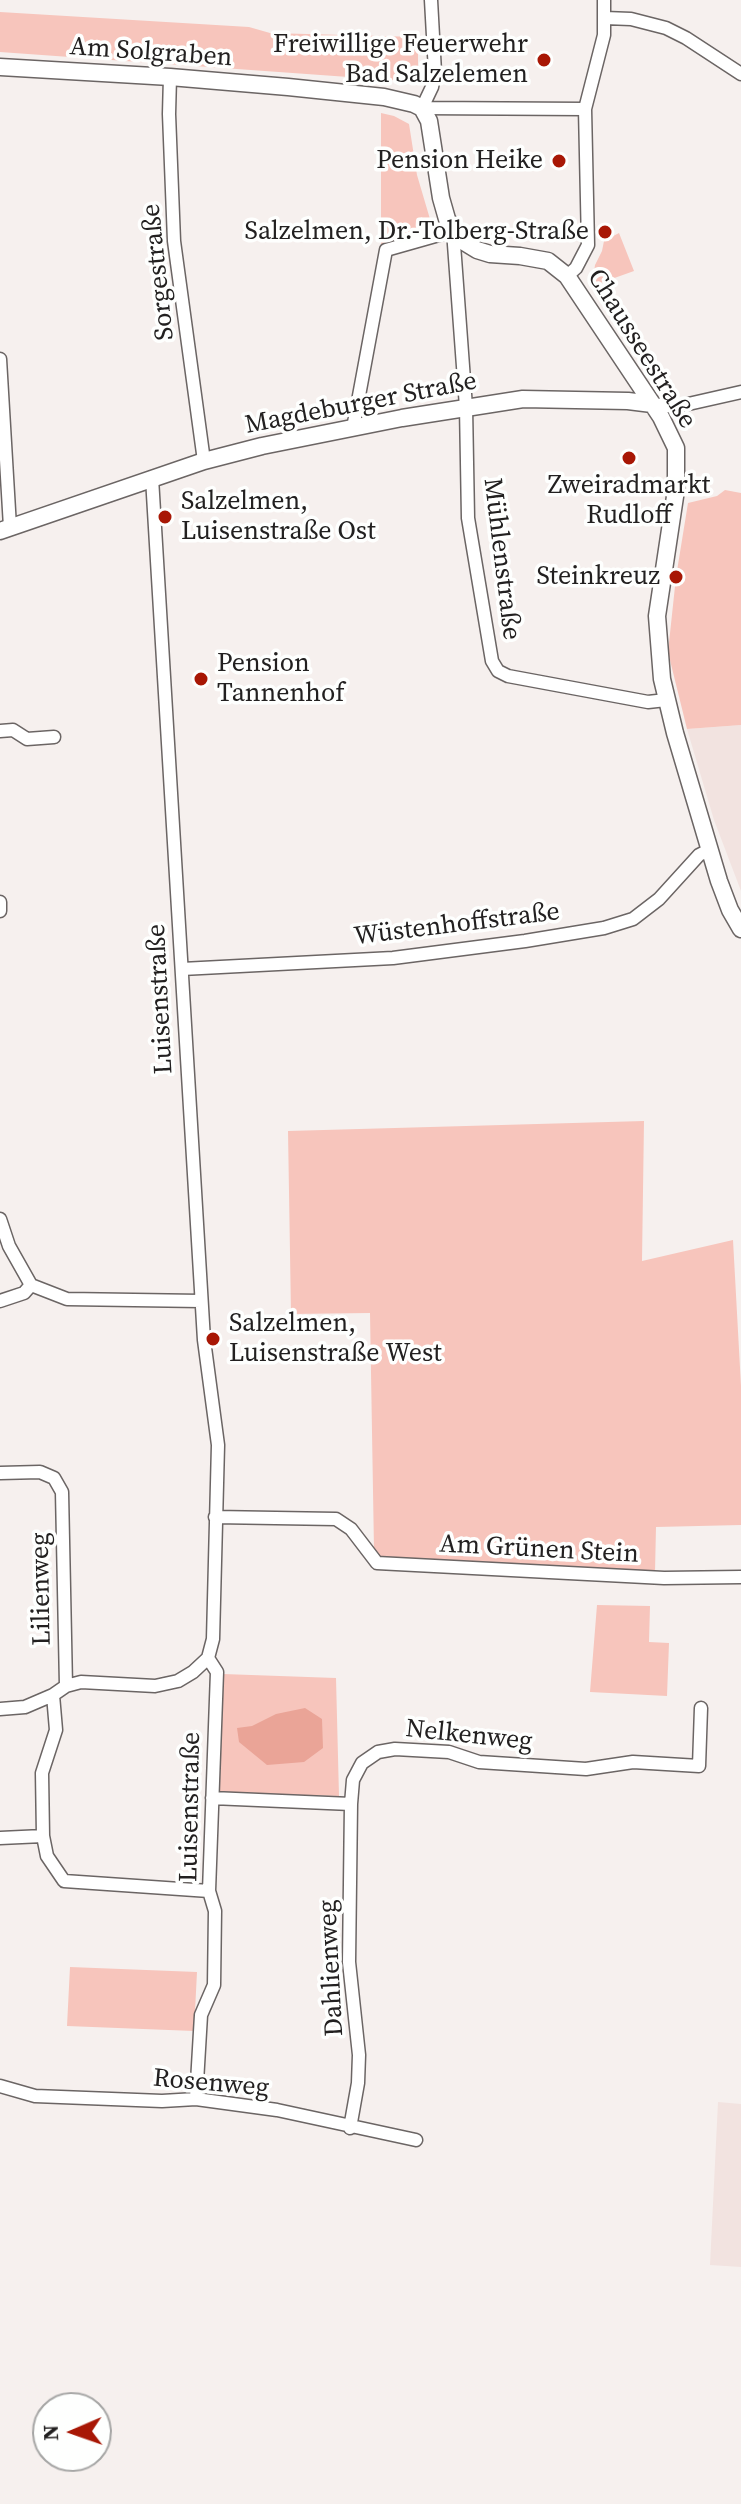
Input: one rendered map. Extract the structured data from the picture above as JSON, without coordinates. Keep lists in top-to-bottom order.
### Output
{
  "streets": {
    "street": [
      "Am Solgraben",
      "Sorgestraße",
      "Chausseestraße",
      "Magdeburger Straße",
      "Mühlenstraße",
      "Wüstenhoffstraße",
      "Luisenstraße",
      "Am Grünen Stein",
      "Lilienweg",
      "Nelkenweg",
      "Dahlienweg",
      "Rosenweg"
    ]
  },
  "crossings": [
    ["Am Solgraben", "Sorgestraße"],
    ["Sorgestraße", "Magdeburger Straße"],
    ["Chausseestraße", "Magdeburger Straße"],
    ["Chausseestraße", "Mühlenstraße"],
    ["Chausseestraße", "Wüstenhoffstraße"],
    ["Magdeburger Straße", "Mühlenstraße"],
    ["Magdeburger Straße", "Luisenstraße"],
    ["Wüstenhoffstraße", "Luisenstraße"],
    ["Luisenstraße", "Am Grünen Stein"],
    ["Luisenstraße", "Rosenweg"],
    ["Nelkenweg", "Dahlienweg"],
    ["Dahlienweg", "Rosenweg"]
  ],
  "places": [
    "Freiwillige Feuerwehr Bad Salzelemen",
    "Pension Heike",
    "Salzelmen, Dr.-Tolberg-Straße",
    "Zweiradmarkt Rudloff",
    "Salzelmen, Luisenstraße Ost",
    "Steinkreuz",
    "Pension Tannenhof",
    "Salzelmen, Luisenstraße West"
  ],
  "north": "left"
}
